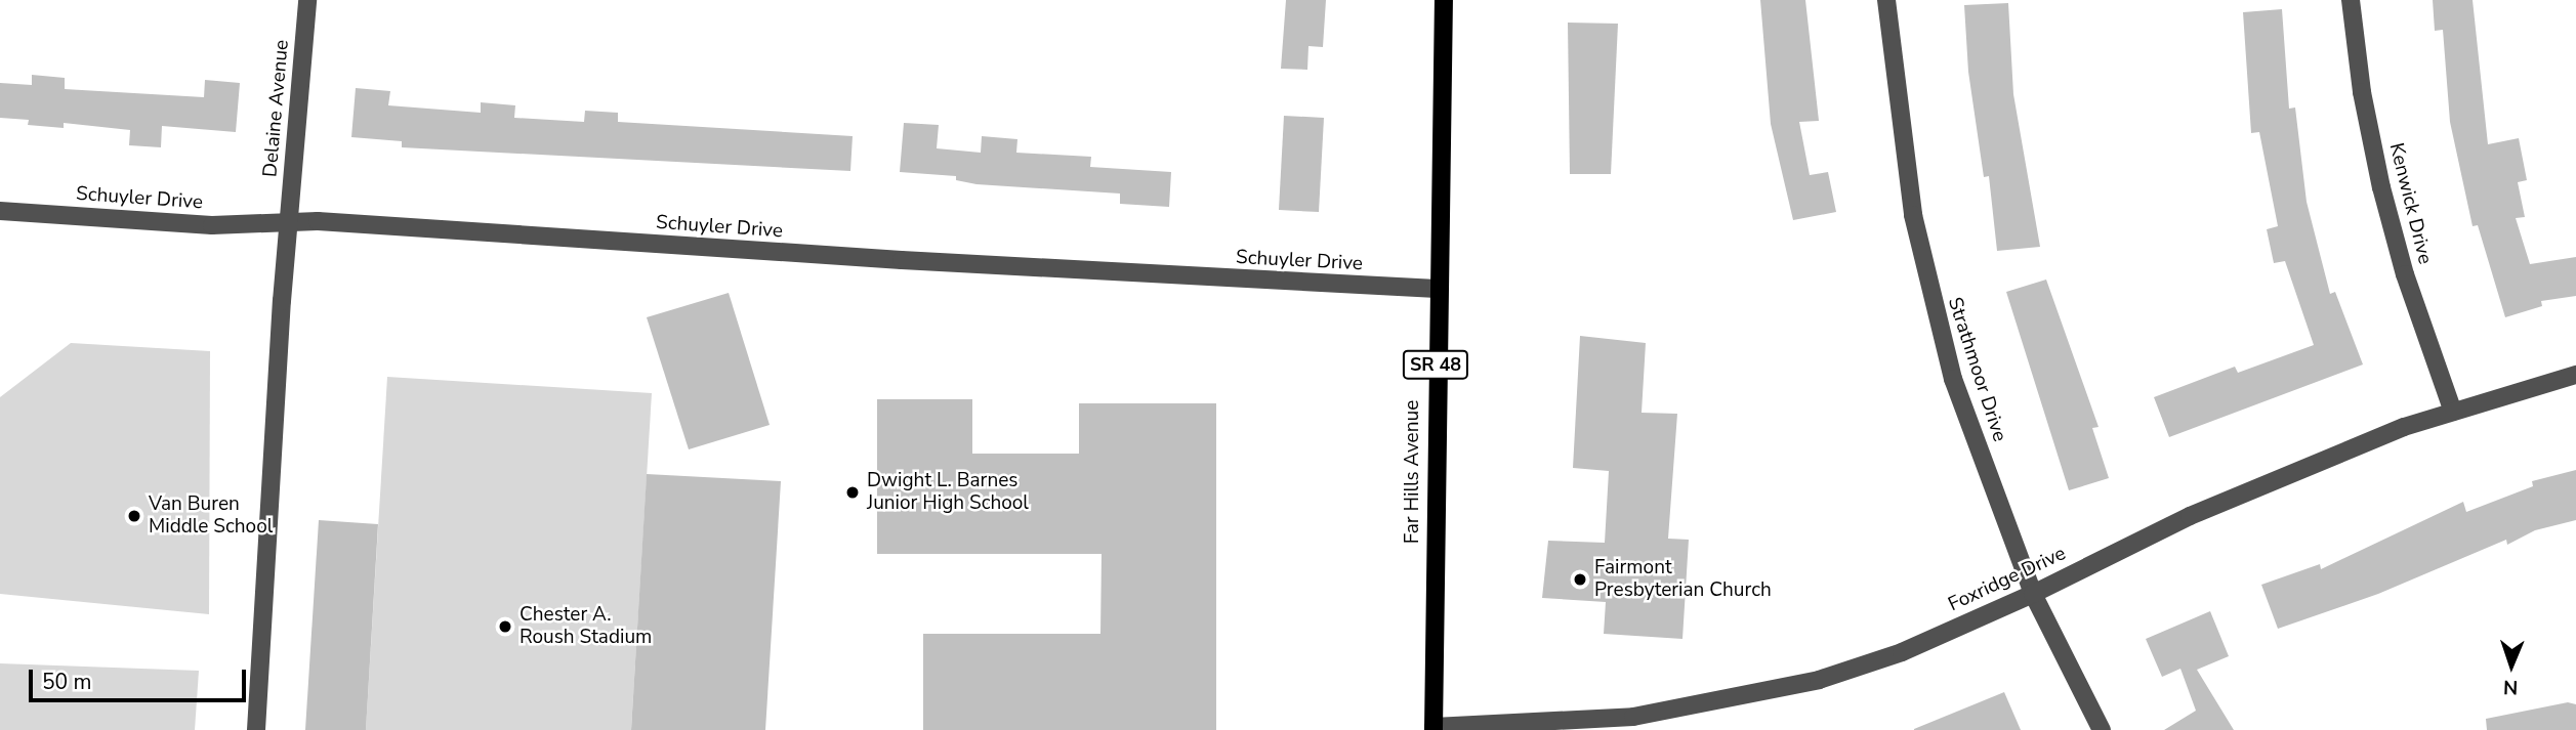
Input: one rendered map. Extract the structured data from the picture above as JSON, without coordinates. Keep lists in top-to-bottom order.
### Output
{
  "streets": {
    "main road": ["SR 48", "Far Hills Avenue"],
    "street": [
      "Delaine Avenue",
      "Schuyler Drive",
      "Kenwick Drive",
      "Strathmoor Drive",
      "Foxridge Drive"
    ]
  },
  "crossings": [
    ["Delaine Avenue", "Schuyler Drive"],
    ["Schuyler Drive", "Far Hills Avenue"],
    ["Kenwick Drive", "Foxridge Drive"],
    ["Strathmoor Drive", "Foxridge Drive"],
    ["Far Hills Avenue", "Foxridge Drive"]
  ],
  "places": [
    "Dwight L. Barnes Junior High School",
    "Van Buren Middle School",
    "Fairmont Presbyterian Church",
    "Chester A. Roush Stadium"
  ],
  "scale_bar": "50 m",
  "north": "bottom"
}
